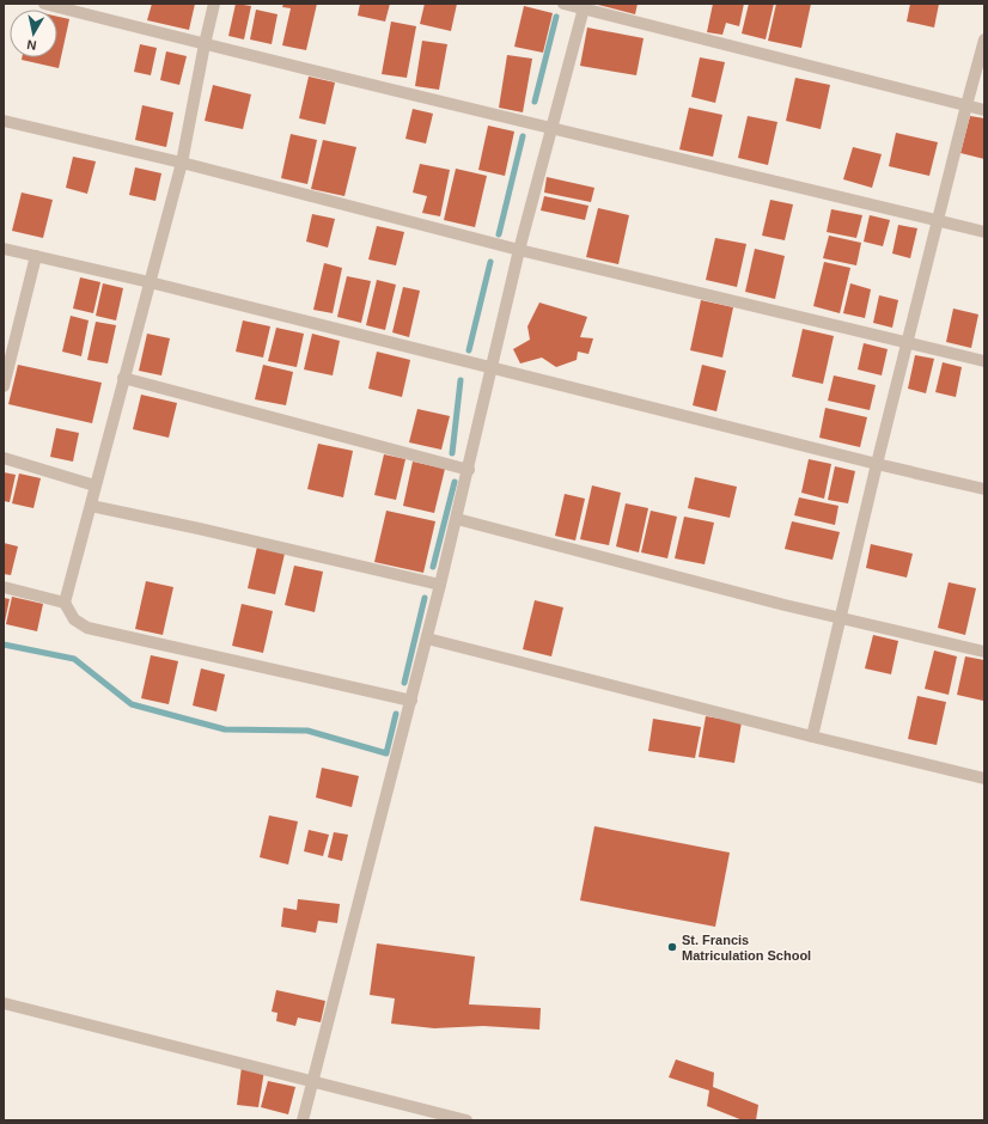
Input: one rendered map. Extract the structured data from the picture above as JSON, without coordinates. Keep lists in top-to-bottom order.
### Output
{
  "places": ["St. Francis Matriculation School"],
  "north": "bottom"
}
